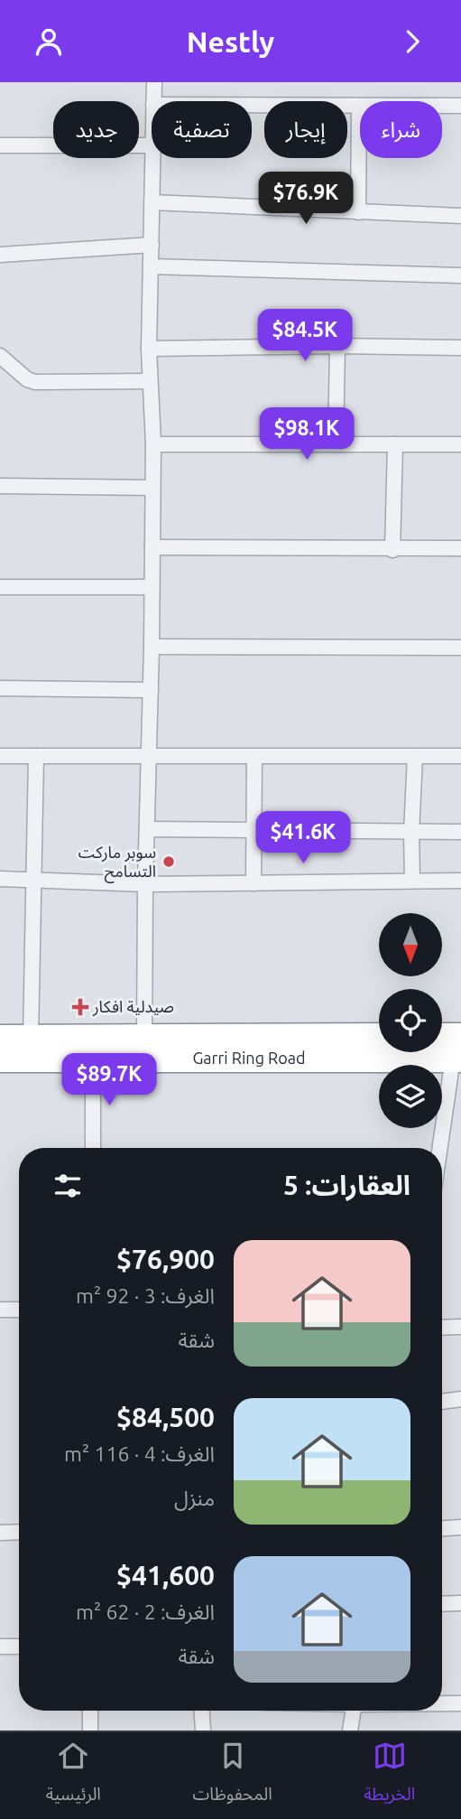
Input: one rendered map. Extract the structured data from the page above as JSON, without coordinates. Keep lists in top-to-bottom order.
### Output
{
  "streets": {
    "highway": ["Garri Ring Road"]
  },
  "places": {
    "other": ["سوبر ماركت التسامح"],
    "health": ["صيدلية افكار"]
  },
  "north": "bottom",
  "page": {
    "header": "Nestly",
    "chip": [
      "شراء",
      "إيجار",
      "تصفية",
      "جديد"
    ],
    "price": [
      "$76.9K",
      "$84.5K",
      "$98.1K",
      "$41.6K",
      "$89.7K"
    ],
    "heading": "العقارات: 5",
    "list": [
      {
        "name": "$76,900",
        "note": "الغرف: 3 · 92 m² · شقة"
      },
      {
        "name": "$84,500",
        "note": "الغرف: 4 · 116 m² · منزل"
      },
      {
        "name": "$41,600",
        "note": "الغرف: 2 · 62 m² · شقة"
      }
    ],
    "tabs": ["الخريطة", "المحفوظات", "الرئيسية"]
  }
}
